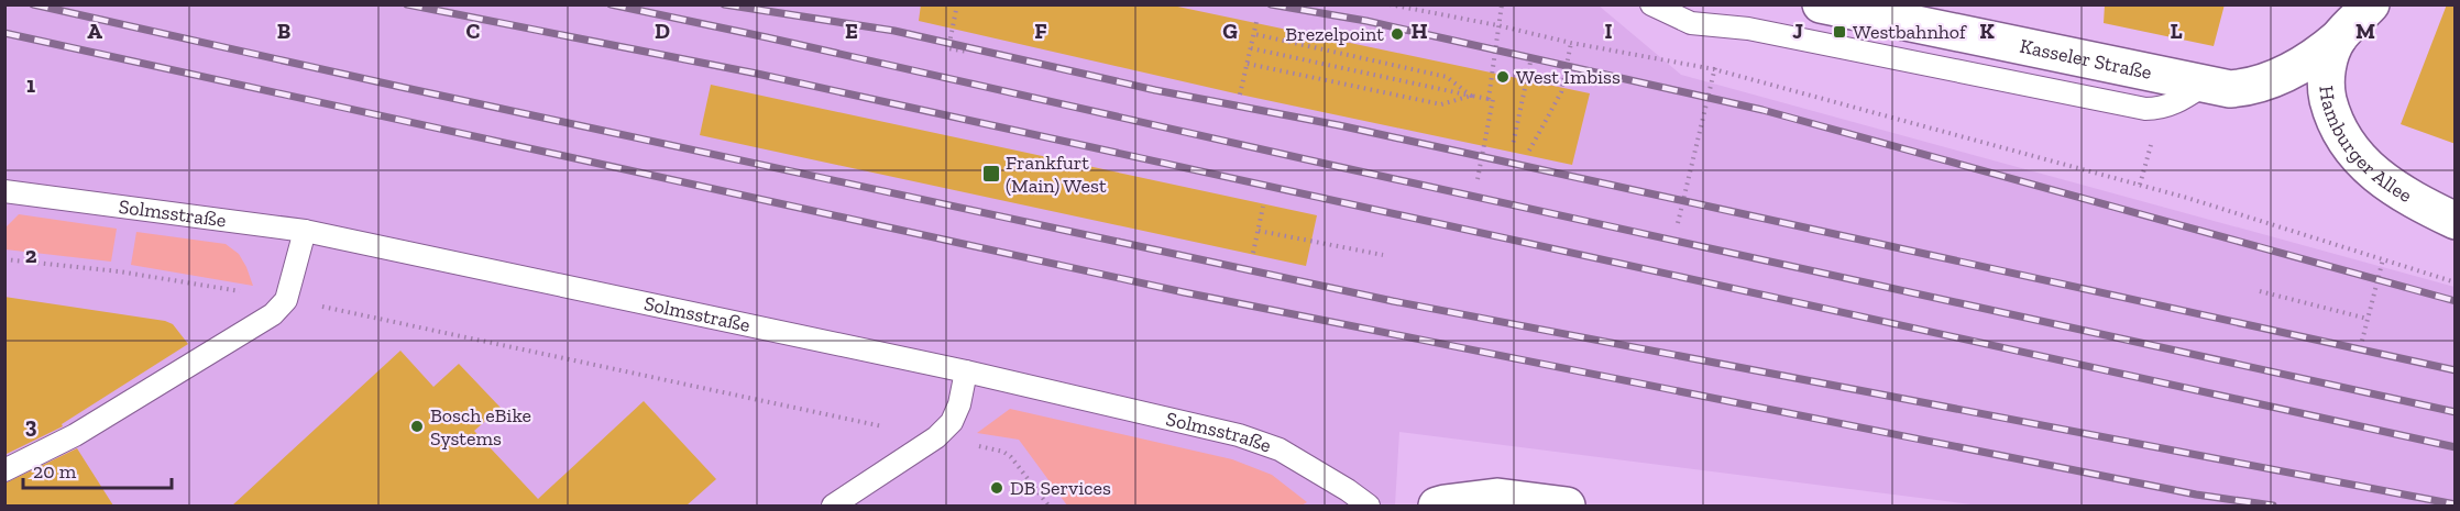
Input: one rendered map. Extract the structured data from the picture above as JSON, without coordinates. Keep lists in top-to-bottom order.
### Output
{
  "streets": {
    "street": ["Kasseler Straße", "Hamburger Allee"],
    "lane": ["Solmsstraße"]
  },
  "crossings": [
    ["Kasseler Straße", "Hamburger Allee"]
  ],
  "places": {
    "transit": ["Westbahnhof", "Frankfurt (Main) West"],
    "other": [
      "Brezelpoint",
      "West Imbiss",
      "Bosch eBike Systems",
      "DB Services"
    ]
  },
  "scale_bar": "20 m",
  "grid": {
    "columns": [
      "A",
      "B",
      "C",
      "D",
      "E",
      "F",
      "G",
      "H",
      "I",
      "J",
      "K",
      "L",
      "M"
    ],
    "rows": ["1", "2", "3"]
  }
}
